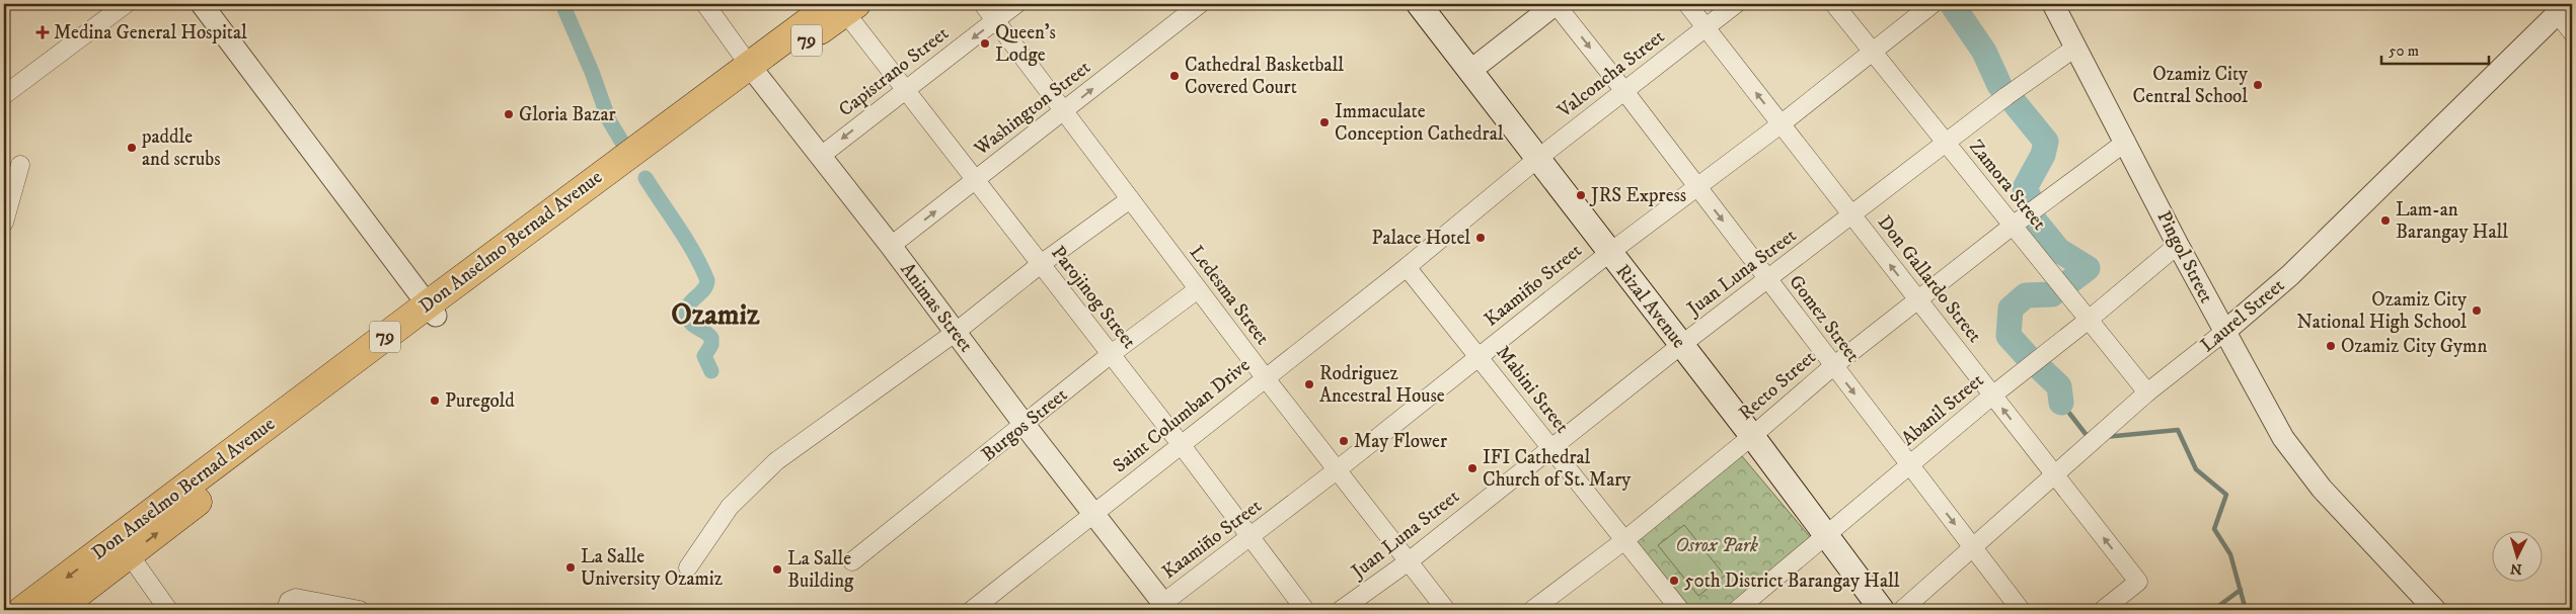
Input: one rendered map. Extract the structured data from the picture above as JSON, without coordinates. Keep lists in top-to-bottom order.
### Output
{
  "streets": {
    "main road": ["79", "Don Anselmo Bernad Avenue", "Rizal Avenue"],
    "street": [
      "Capistrano Street",
      "Valconcha Street",
      "Washington Street",
      "Zamora Street",
      "Pingol Street",
      "Juan Luna Street",
      "Don Gallardo Street",
      "Kaamiño Street",
      "Ledesma Street",
      "Parojinog Street",
      "Animas Street",
      "Laurel Street",
      "Gomez Street",
      "Recto Street",
      "Mabini Street",
      "Abanil Street",
      "Saint Columban Drive",
      "Burgos Street"
    ]
  },
  "crossings": [
    ["Capistrano Street", "Ledesma Street"],
    ["Capistrano Street", "Parojinog Street"],
    ["Capistrano Street", "Animas Street"],
    ["Valconcha Street", "Don Gallardo Street"],
    ["Valconcha Street", "Rizal Avenue"],
    ["Valconcha Street", "Gomez Street"],
    ["Valconcha Street", "Saint Columban Drive"],
    ["Washington Street", "Ledesma Street"],
    ["Washington Street", "Parojinog Street"],
    ["Washington Street", "Animas Street"],
    ["Zamora Street", "Juan Luna Street"],
    ["Zamora Street", "Kaamiño Street"],
    ["Zamora Street", "Laurel Street"],
    ["Zamora Street", "Recto Street"],
    ["Zamora Street", "Abanil Street"],
    ["Don Anselmo Bernad Avenue", "Parojinog Street"],
    ["Don Anselmo Bernad Avenue", "Animas Street"],
    ["Pingol Street", "Juan Luna Street"],
    ["Pingol Street", "Laurel Street"],
    ["Pingol Street", "Recto Street"],
    ["Pingol Street", "Abanil Street"],
    ["Juan Luna Street", "Don Gallardo Street"],
    ["Juan Luna Street", "Ledesma Street"],
    ["Juan Luna Street", "Rizal Avenue"],
    ["Juan Luna Street", "Gomez Street"],
    ["Juan Luna Street", "Mabini Street"],
    ["Don Gallardo Street", "Kaamiño Street"],
    ["Don Gallardo Street", "Laurel Street"],
    ["Don Gallardo Street", "Recto Street"],
    ["Don Gallardo Street", "Abanil Street"],
    ["Kaamiño Street", "Ledesma Street"],
    ["Kaamiño Street", "Parojinog Street"],
    ["Kaamiño Street", "Rizal Avenue"],
    ["Kaamiño Street", "Animas Street"],
    ["Kaamiño Street", "Gomez Street"],
    ["Kaamiño Street", "Mabini Street"],
    ["Ledesma Street", "Saint Columban Drive"],
    ["Ledesma Street", "Burgos Street"],
    ["Parojinog Street", "Saint Columban Drive"],
    ["Parojinog Street", "Burgos Street"],
    ["Rizal Avenue", "Recto Street"],
    ["Rizal Avenue", "Abanil Street"],
    ["Rizal Avenue", "Saint Columban Drive"],
    ["Animas Street", "Saint Columban Drive"],
    ["Animas Street", "Burgos Street"],
    ["Laurel Street", "Gomez Street"],
    ["Gomez Street", "Recto Street"],
    ["Gomez Street", "Abanil Street"],
    ["Recto Street", "Mabini Street"],
    ["Mabini Street", "Saint Columban Drive"]
  ],
  "one_way": ["Capistrano Street", "Don Gallardo Street", "Gomez Street"],
  "districts": ["Ozamiz"],
  "parks": ["Osrox Park"],
  "places": {
    "health": ["Medina General Hospital"],
    "other": [
      "Queen's Lodge",
      "Cathedral Basketball Covered Court",
      "Ozamiz City Central School",
      "Gloria Bazar",
      "Immaculate Conception Cathedral",
      "paddle and scrubs",
      "JRS Express",
      "Lam-an Barangay Hall",
      "Palace Hotel",
      "Ozamiz City National High School",
      "Ozamiz City Gymn",
      "Rodriguez Ancestral House",
      "Puregold",
      "May Flower",
      "IFI Cathedral Church of St. Mary",
      "La Salle University Ozamiz",
      "La Salle Building",
      "50th District Barangay Hall"
    ]
  },
  "scale_bar": "50 m",
  "north": "bottom"
}
